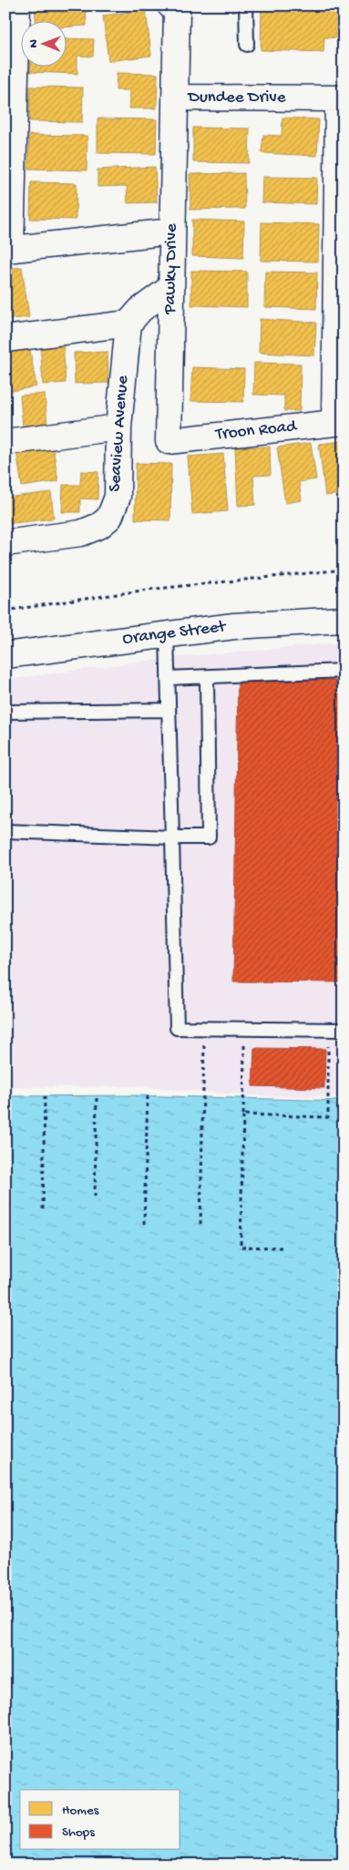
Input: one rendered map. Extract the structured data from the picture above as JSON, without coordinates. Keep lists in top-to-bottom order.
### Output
{
  "streets": {
    "street": [
      "Dundee Drive",
      "Pawky Drive",
      "Troon Road",
      "Seaview Avenue",
      "Orange Street"
    ]
  },
  "crossings": [
    ["Dundee Drive", "Pawky Drive"],
    ["Dundee Drive", "Troon Road"],
    ["Pawky Drive", "Troon Road"]
  ],
  "legend": ["Homes", "Shops"],
  "north": "left"
}
